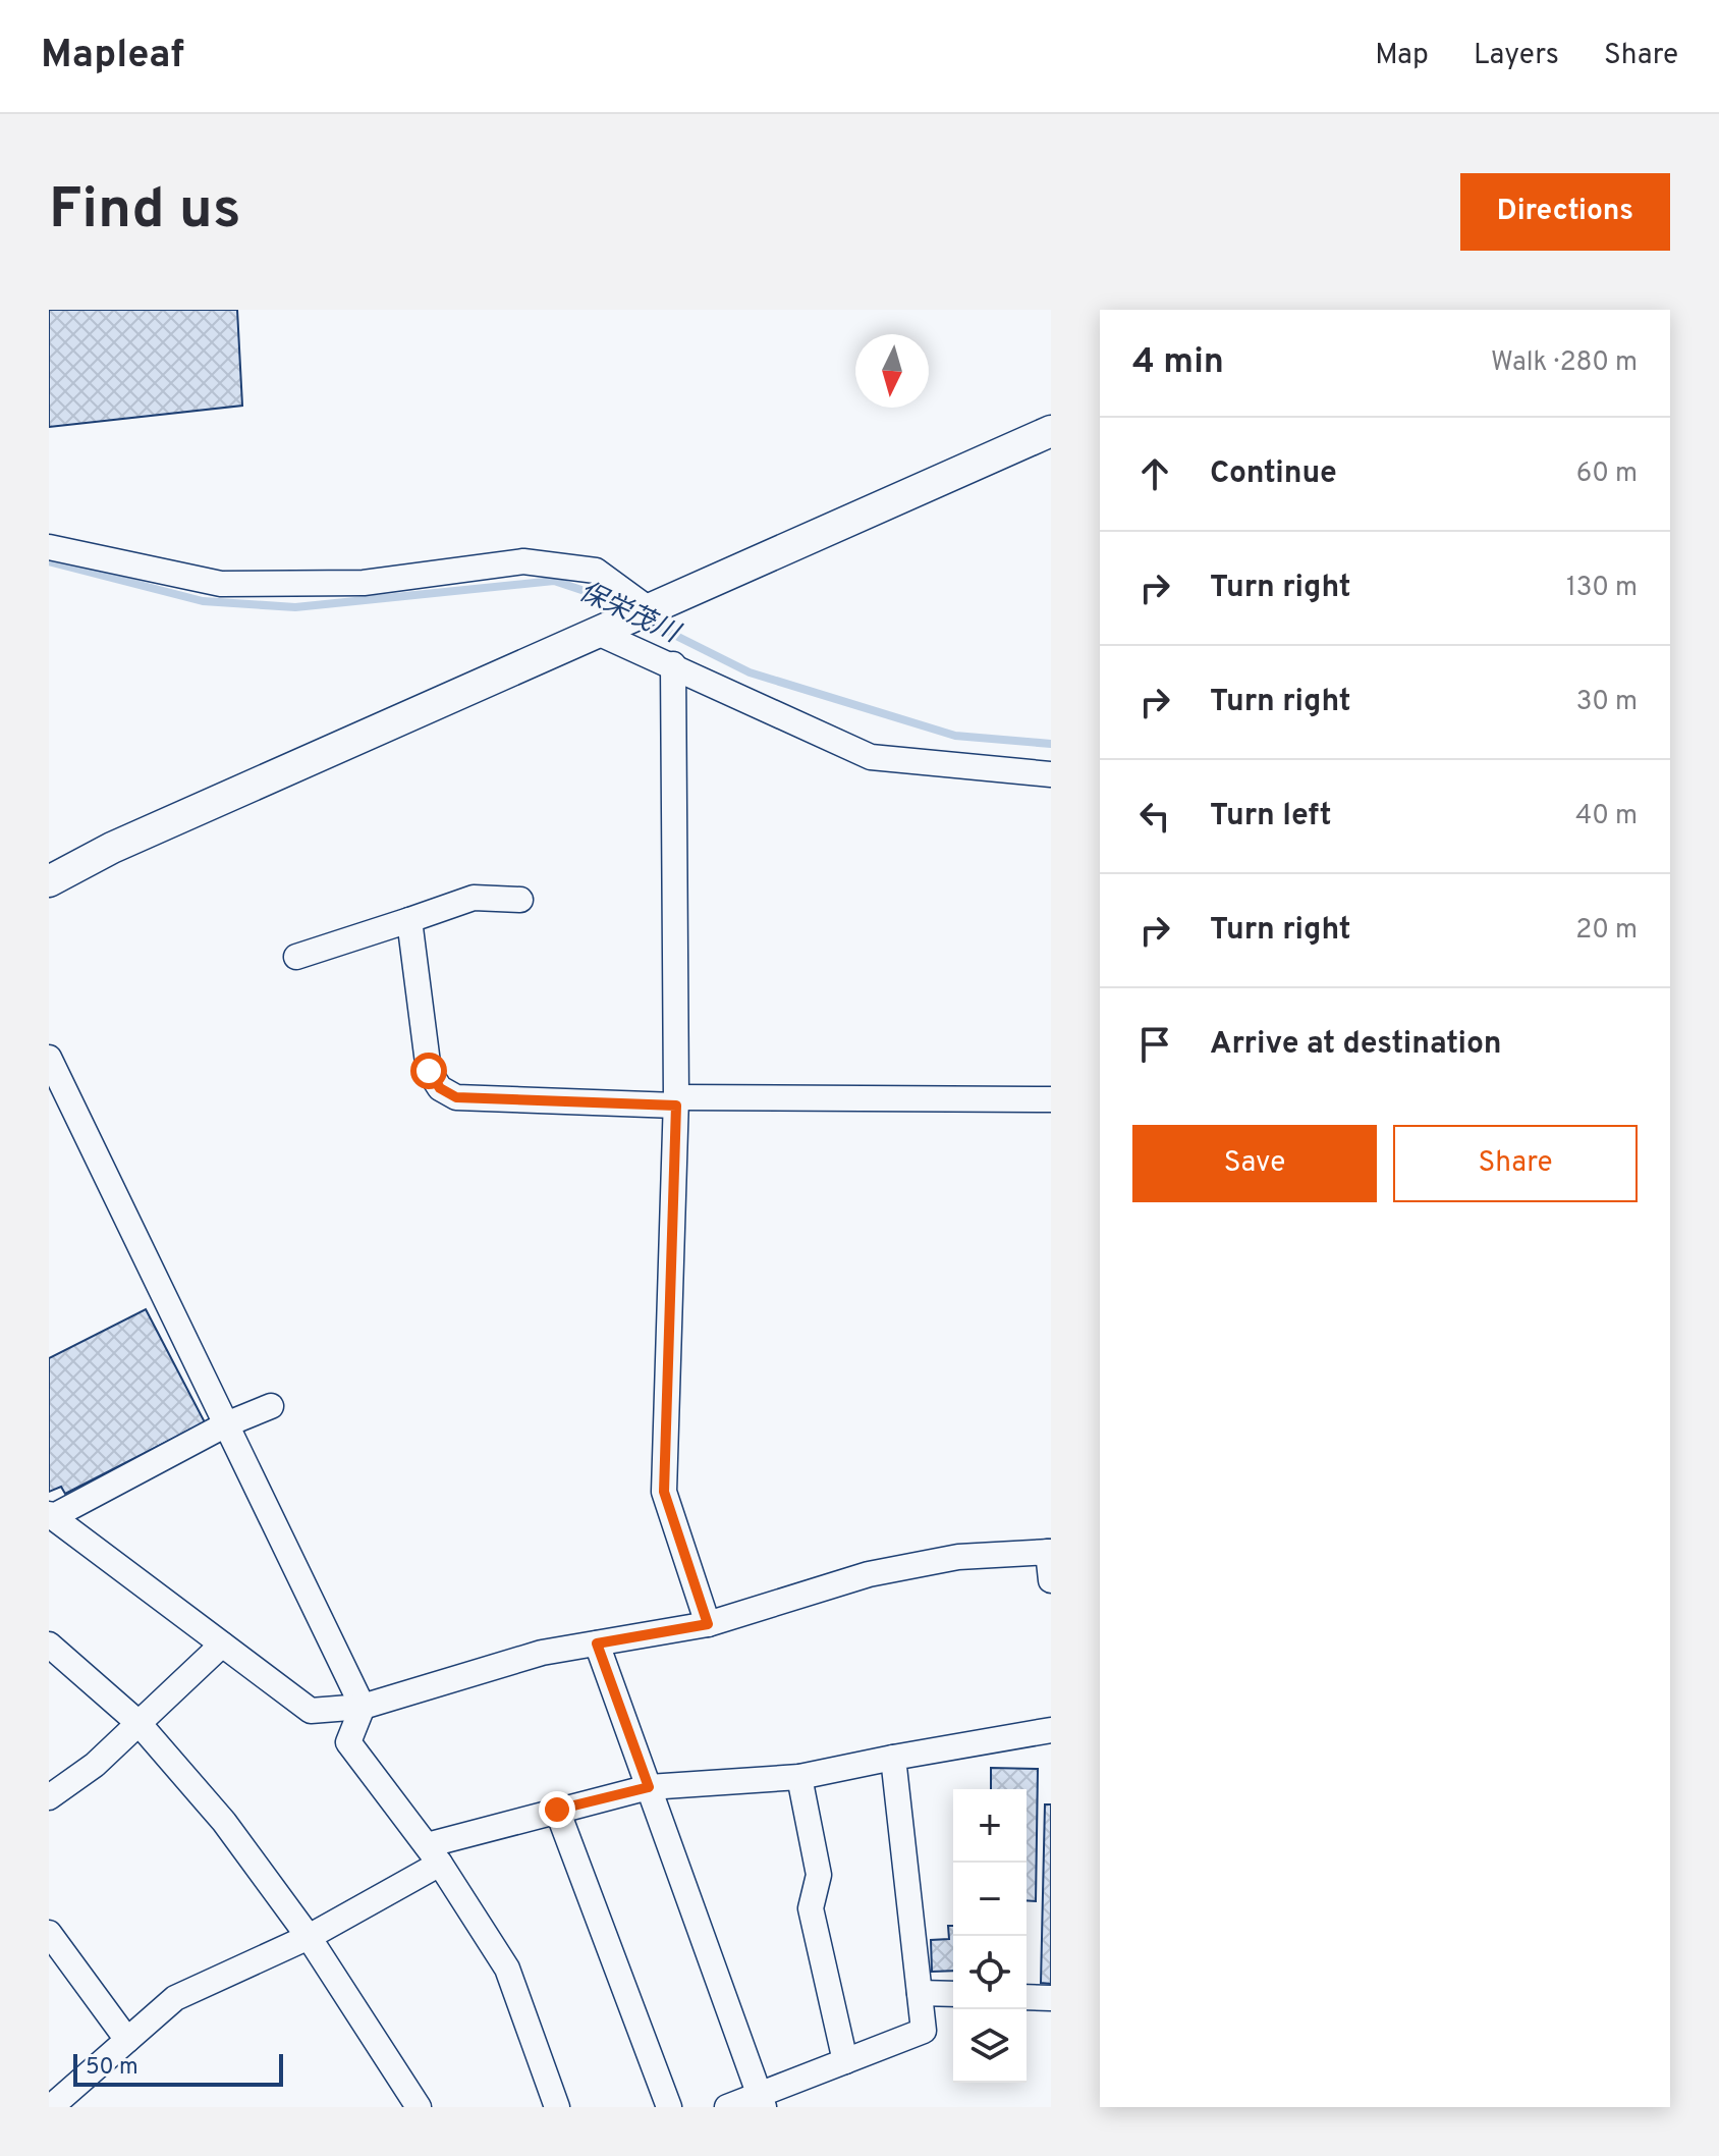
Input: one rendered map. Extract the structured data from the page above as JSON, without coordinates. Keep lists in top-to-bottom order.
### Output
{
  "water": ["保栄茂川"],
  "scale_bar": "50 m",
  "north": "bottom",
  "page": {
    "header": "Mapleaf",
    "nav": ["Map", "Layers", "Share"],
    "buttons": [
      "Directions",
      ["Save", "Share"]
    ],
    "title": "Find us",
    "heading": ["4 min", "Walk · 280 m"],
    "list": [
      ["Continue", "60 m"],
      ["Turn right", "130 m"],
      ["Turn right", "30 m"],
      ["Turn left", "40 m"],
      ["Turn right", "20 m"],
      "Arrive at destination"
    ],
    "map_buttons": ["+", "−"],
    "scale": "50 m"
  }
}
